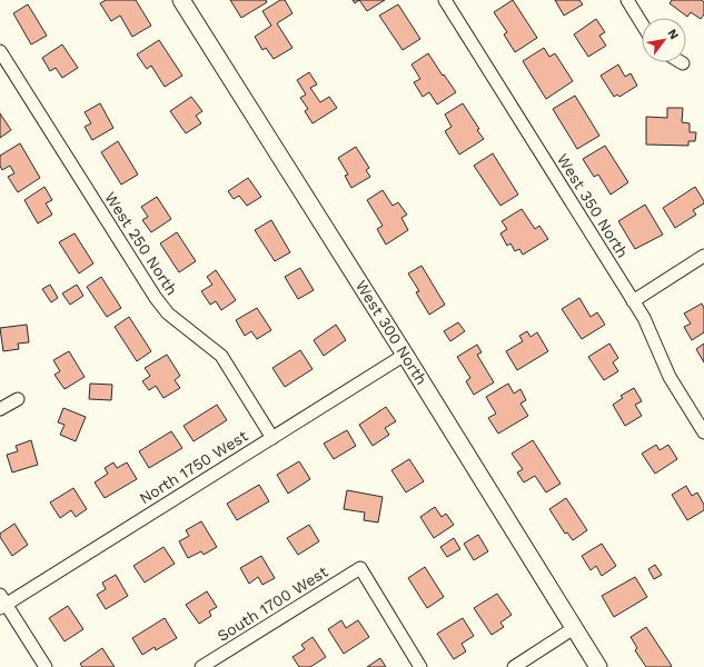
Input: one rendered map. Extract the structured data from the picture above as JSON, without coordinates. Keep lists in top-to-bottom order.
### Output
{
  "streets": {
    "main road": ["West 300 North"],
    "street": [
      "West 350 North",
      "West 250 North",
      "North 1750 West",
      "South 1700 West"
    ]
  },
  "crossings": [
    ["West 250 North", "North 1750 West"],
    ["West 300 North", "North 1750 West"]
  ],
  "north": "top right"
}
